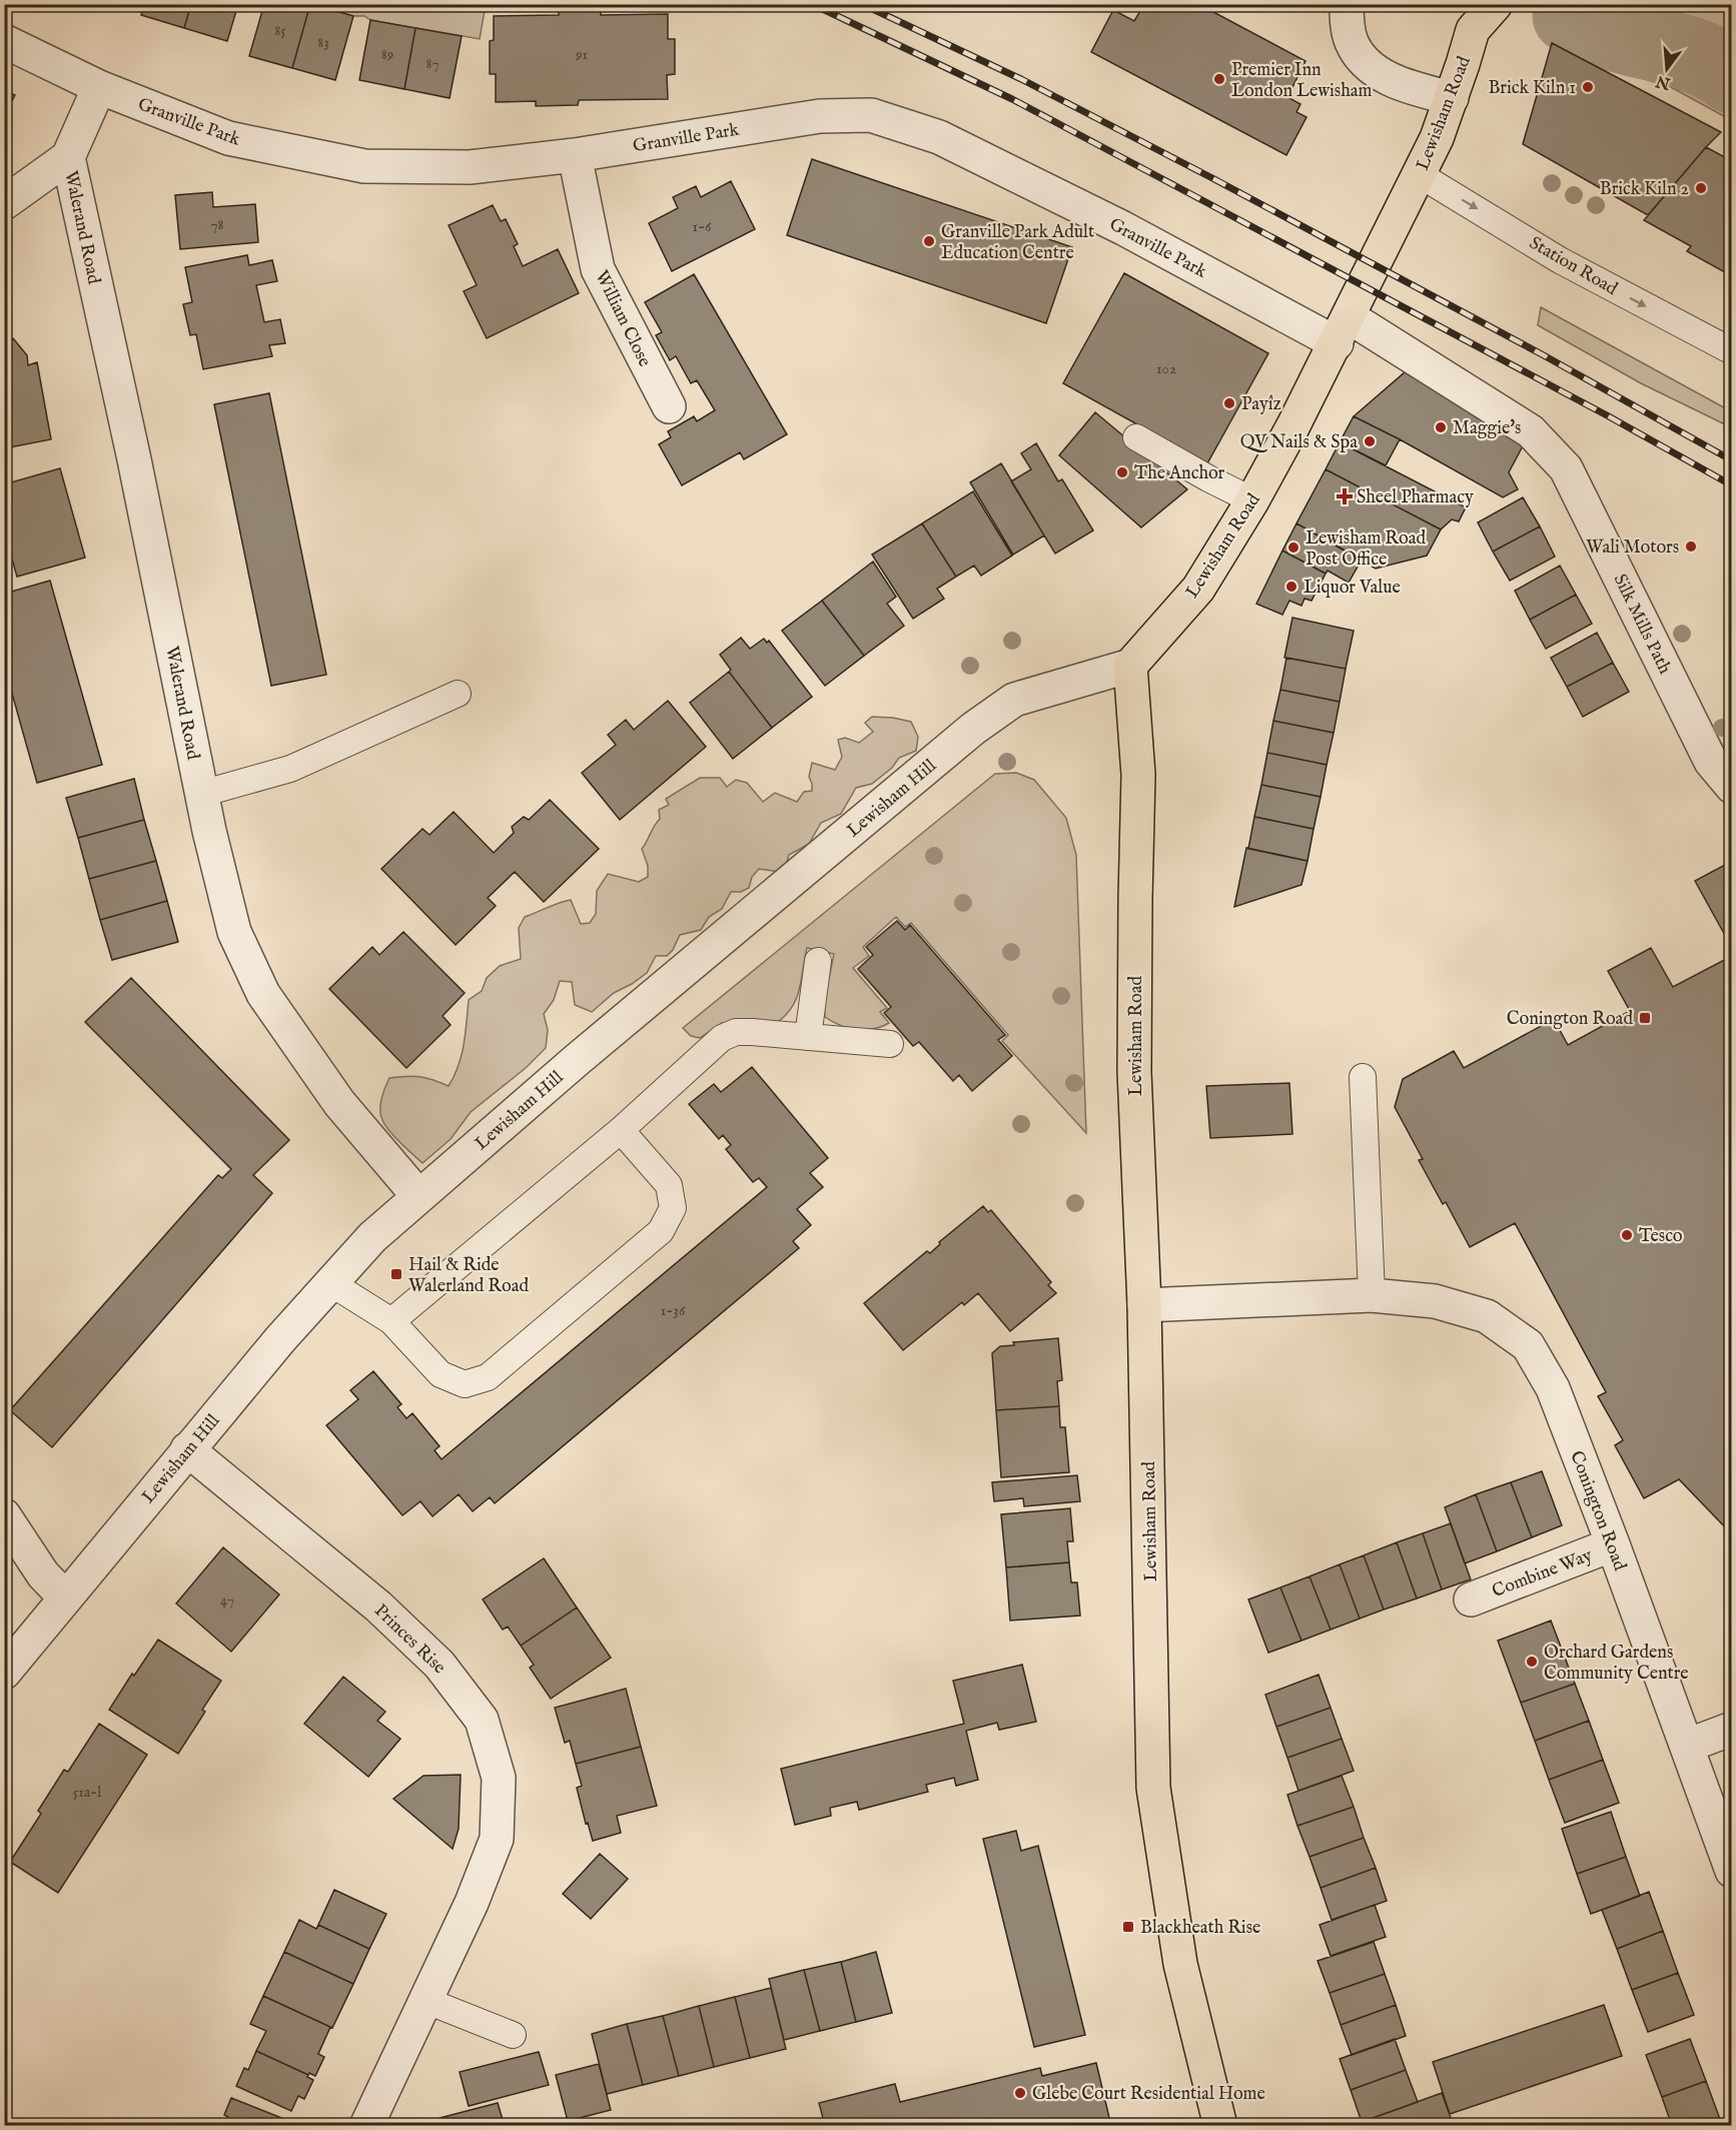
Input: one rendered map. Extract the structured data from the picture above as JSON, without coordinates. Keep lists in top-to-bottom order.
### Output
{
  "streets": {
    "main road": ["Lewisham Road"],
    "street": [
      "Granville Park",
      "Walerand Road",
      "William Close",
      "Silk Mills Path",
      "Lewisham Hill",
      "Conington Road",
      "Combine Way",
      "Princes Rise"
    ],
    "lane": ["Station Road"]
  },
  "crossings": [
    ["Lewisham Road", "Granville Park"],
    ["Lewisham Road", "Station Road"],
    ["Lewisham Road", "Silk Mills Path"],
    ["Lewisham Road", "Lewisham Hill"],
    ["Lewisham Road", "Conington Road"],
    ["Granville Park", "William Close"],
    ["Granville Park", "Silk Mills Path"],
    ["Walerand Road", "Lewisham Hill"],
    ["Lewisham Hill", "Princes Rise"],
    ["Conington Road", "Combine Way"]
  ],
  "one_way": ["Station Road"],
  "places": {
    "other": [
      "Premier Inn London Lewisham",
      "Brick Kiln 1",
      "Brick Kiln 2",
      "Granville Park Adult Education Centre",
      "Payîz",
      "Maggie's",
      "QV Nails & Spa",
      "The Anchor",
      "Wali Motors",
      "Lewisham Road Post Office",
      "Liquor Value",
      "Tesco",
      "Orchard Gardens Community Centre",
      "Glebe Court Residential Home"
    ],
    "health": ["Sheel Pharmacy"],
    "transit": ["Conington Road", "Hail & Ride Walerland Road", "Blackheath Rise"]
  },
  "house_numbers": [
    "85",
    "83",
    "89",
    "91",
    "87",
    "78",
    "1-6",
    "102",
    "1-36",
    "47",
    "51a-l"
  ],
  "north": "bottom"
}
